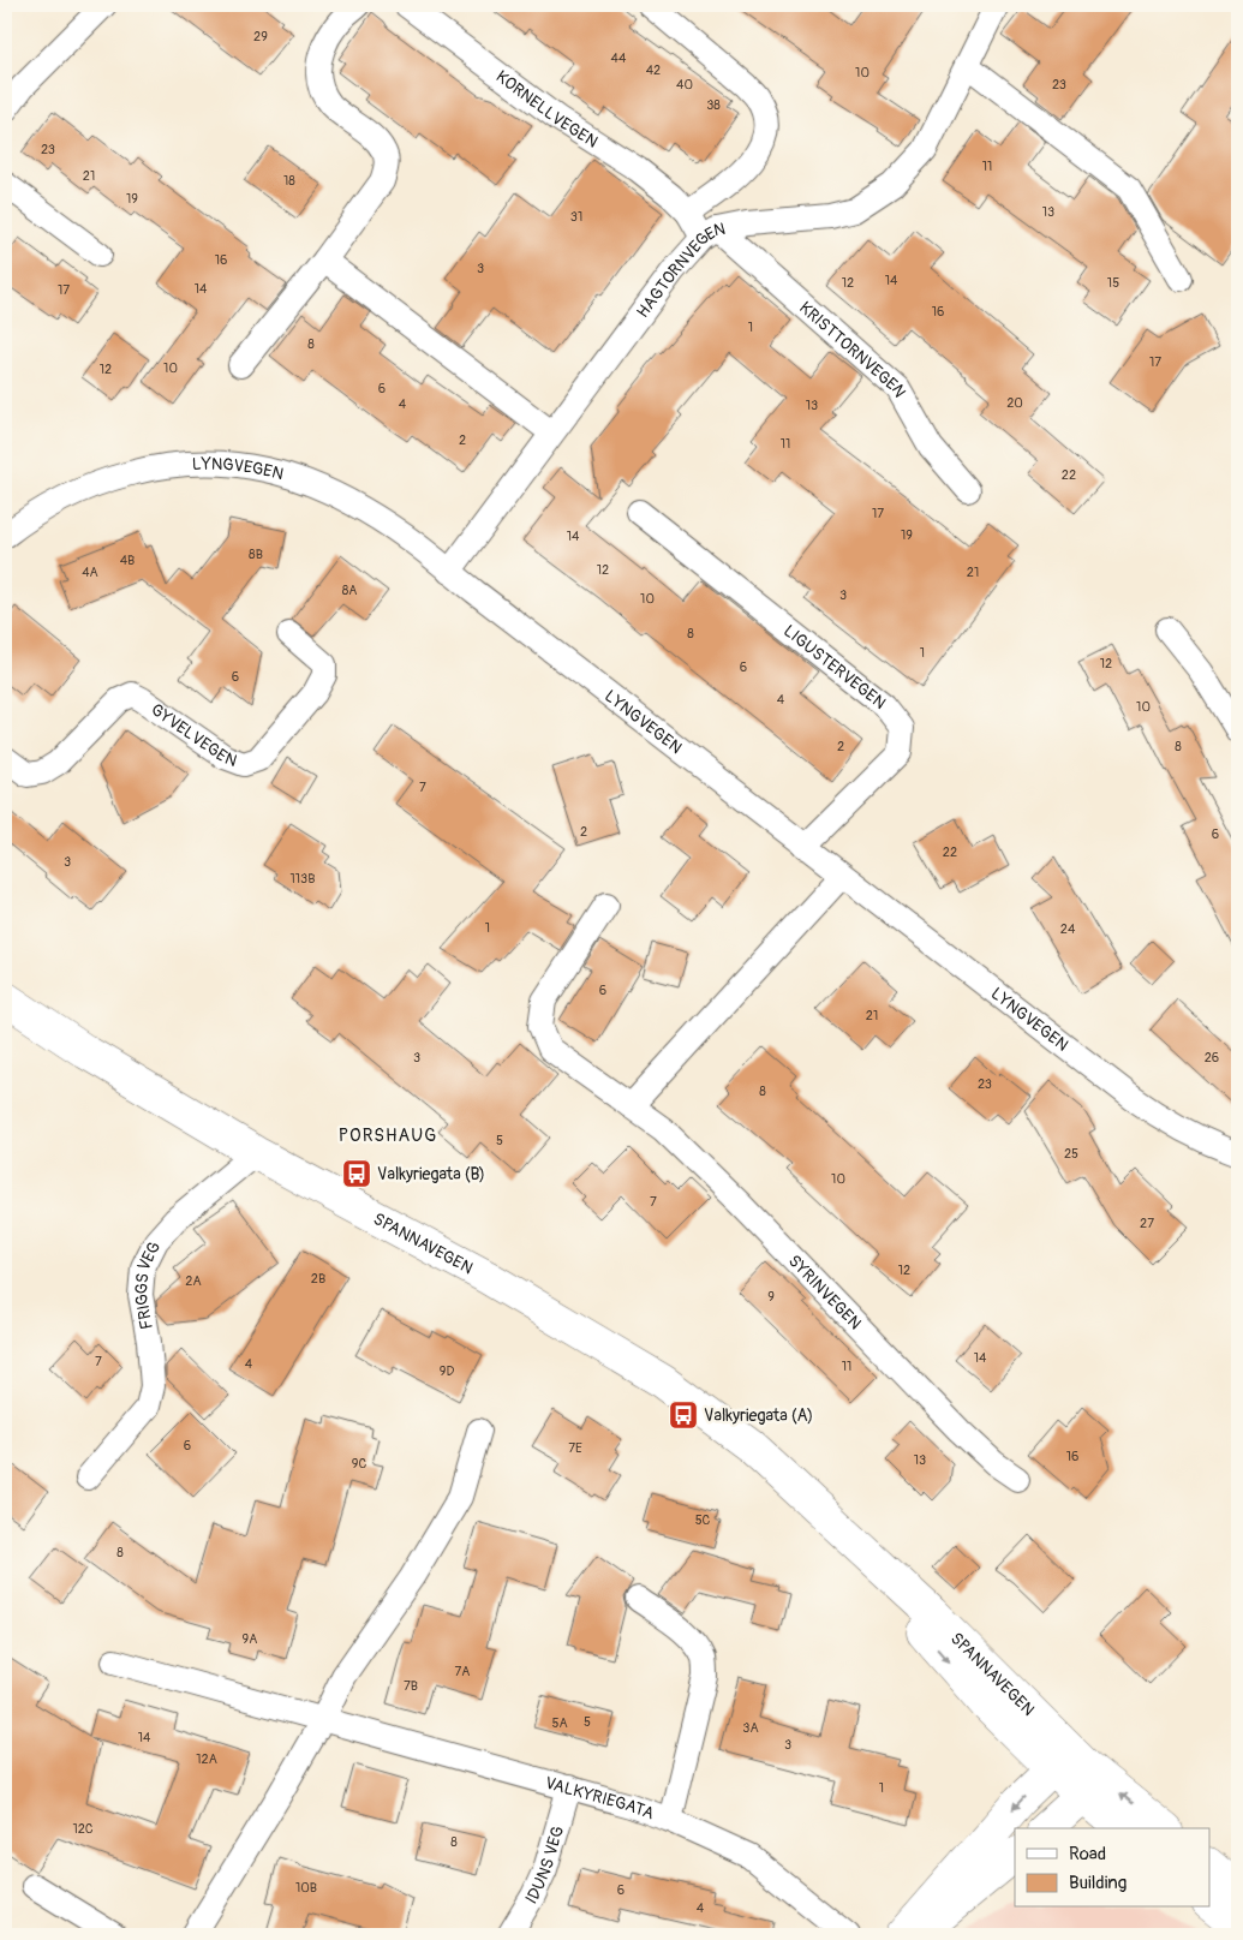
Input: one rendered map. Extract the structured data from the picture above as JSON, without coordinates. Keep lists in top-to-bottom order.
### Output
{
  "streets": {
    "main road": ["SPANNAVEGEN"],
    "street": [
      "KORNELLVEGEN",
      "HAGTORNVEGEN",
      "KRISTTORNVEGEN",
      "LYNGVEGEN",
      "LIGUSTERVEGEN",
      "GYVELVEGEN",
      "FRIGGS VEG",
      "SYRINVEGEN",
      "VALKYRIEGATA",
      "IDUNS VEG"
    ]
  },
  "crossings": [
    ["KORNELLVEGEN", "HAGTORNVEGEN"],
    ["KORNELLVEGEN", "KRISTTORNVEGEN"],
    ["HAGTORNVEGEN", "KRISTTORNVEGEN"],
    ["HAGTORNVEGEN", "LYNGVEGEN"],
    ["LYNGVEGEN", "LIGUSTERVEGEN"],
    ["SPANNAVEGEN", "FRIGGS VEG"],
    ["VALKYRIEGATA", "IDUNS VEG"]
  ],
  "districts": ["PORSHAUG"],
  "places": {
    "bus stop": ["Valkyriegata (B)", "Valkyriegata (A)"]
  },
  "house_numbers": [
    "29",
    "44",
    "42",
    "10",
    "40",
    "23",
    "38",
    "23",
    "11",
    "21",
    "18",
    "19",
    "13",
    "31",
    "16",
    "3",
    "14",
    "12",
    "15",
    "14",
    "17",
    "16",
    "1",
    "8",
    "17",
    "10",
    "12",
    "6",
    "20",
    "4",
    "13",
    "2",
    "11",
    "22",
    "17",
    "19",
    "14",
    "8B",
    "4B",
    "12",
    "4A",
    "21",
    "8A",
    "3",
    "10",
    "8",
    "1",
    "12",
    "6",
    "6",
    "4",
    "10",
    "2",
    "8",
    "7",
    "2",
    "6",
    "22",
    "3",
    "113B",
    "1",
    "24",
    "6",
    "21",
    "3",
    "26",
    "23",
    "8",
    "5",
    "25",
    "10",
    "7",
    "27",
    "12",
    "2B",
    "2A",
    "9",
    "14",
    "7",
    "4",
    "11",
    "9D",
    "6",
    "7E",
    "16",
    "13",
    "9C",
    "5C",
    "8",
    "9A",
    "7A",
    "7B",
    "5",
    "5A",
    "3A",
    "14",
    "3",
    "12A",
    "1",
    "12C",
    "8",
    "10B",
    "6",
    "4"
  ],
  "legend": ["Road", "Building"]
}
